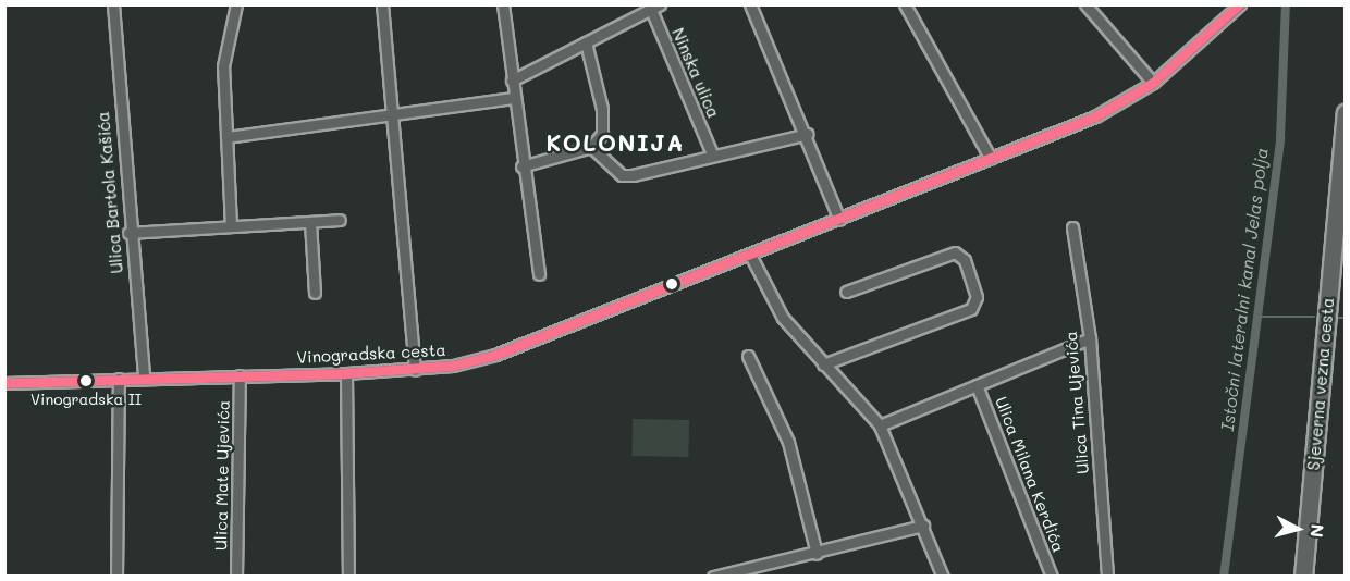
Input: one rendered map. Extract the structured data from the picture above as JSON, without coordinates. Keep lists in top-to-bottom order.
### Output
{
  "streets": {
    "main road": ["Sjeverna vezna cesta"],
    "street": [
      "Ninska ulica",
      "Ulica Bartola Kašića",
      "Vinogradska cesta",
      "Ulica Tina Ujevića",
      "Ulica Milana Kerdića",
      "Ulica Mate Ujevića"
    ]
  },
  "crossings": [
    ["Ulica Bartola Kašića", "Vinogradska cesta"],
    ["Vinogradska cesta", "Ulica Mate Ujevića"]
  ],
  "districts": ["KOLONIJA"],
  "water": ["Istočni lateralni kanal Jelas polja"],
  "places": ["Vinogradska II"],
  "north": "right"
}
